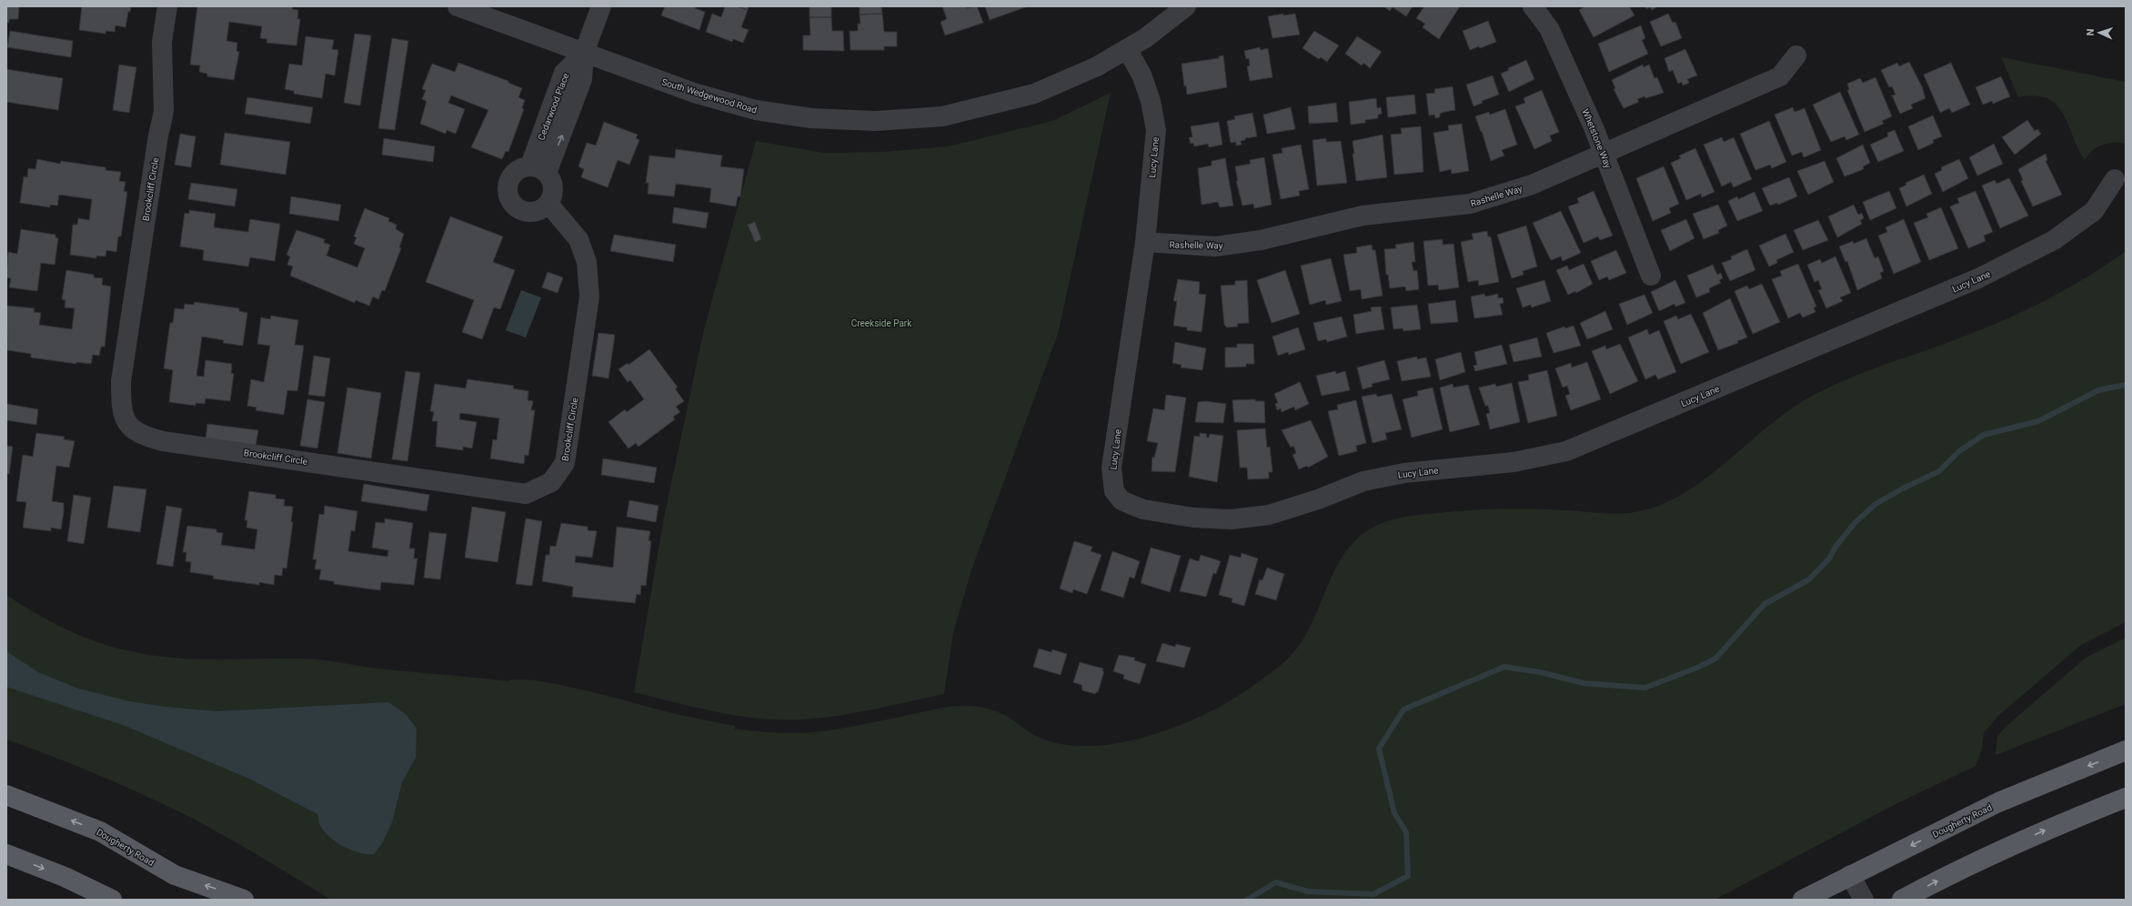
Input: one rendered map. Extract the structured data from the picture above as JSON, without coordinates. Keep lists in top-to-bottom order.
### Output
{
  "streets": {
    "main road": ["Dougherty Road"],
    "street": [
      "South Wedgewood Road",
      "Cedarwood Place",
      "Whetstone Way",
      "Lucy Lane",
      "Brookcliff Circle",
      "Rashelle Way"
    ]
  },
  "crossings": [
    ["South Wedgewood Road", "Cedarwood Place"],
    ["South Wedgewood Road", "Lucy Lane"],
    ["Cedarwood Place", "Brookcliff Circle"],
    ["Whetstone Way", "Rashelle Way"],
    ["Lucy Lane", "Rashelle Way"]
  ],
  "parks": ["Creekside Park"],
  "north": "left"
}
